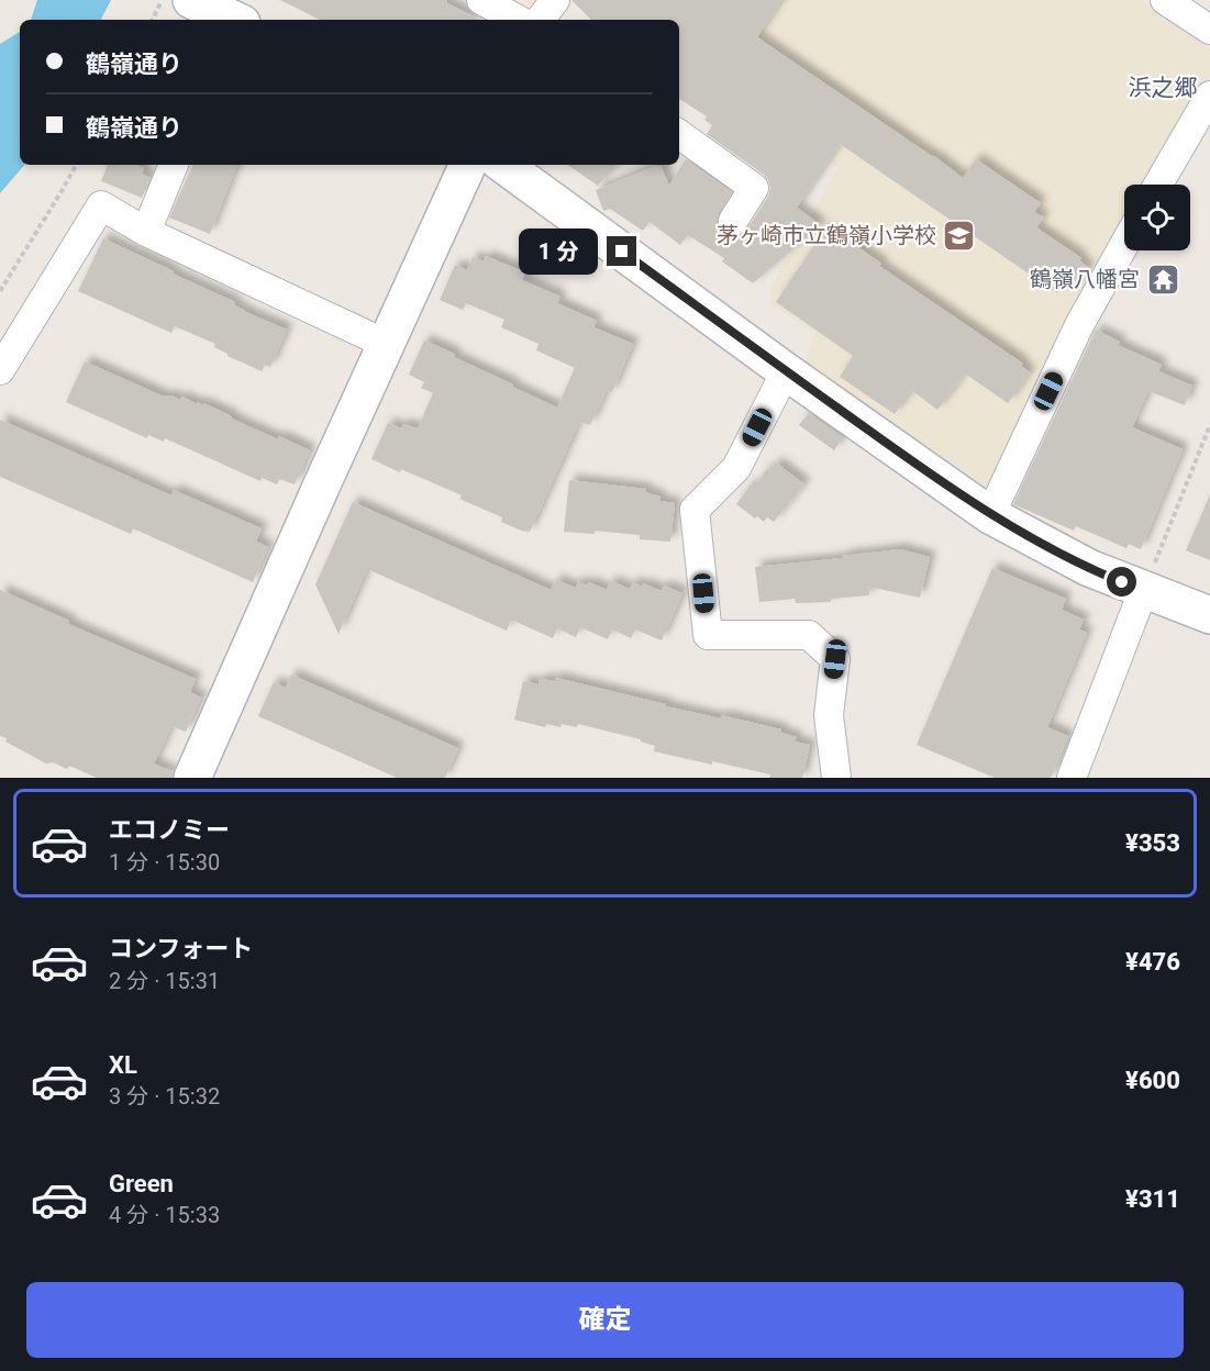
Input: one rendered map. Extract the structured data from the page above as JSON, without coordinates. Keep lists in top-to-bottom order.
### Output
{
  "districts": ["浜之郷"],
  "places": {
    "school or university": ["茅ヶ崎市立鶴嶺小学校"],
    "temple": ["鶴嶺八幡宮"]
  },
  "page": {
    "banner": ["鶴嶺通り", "鶴嶺通り"],
    "bubble": "1 分",
    "list": [
      {
        "name": "エコノミー",
        "note": "1 分 · 15:30",
        "value": "¥353"
      },
      {
        "name": "コンフォート",
        "note": "2 分 · 15:31",
        "value": "¥476"
      },
      {
        "name": "XL",
        "note": "3 分 · 15:32",
        "value": "¥600"
      },
      {
        "name": "Green",
        "note": "4 分 · 15:33",
        "value": "¥311"
      }
    ],
    "buttons": "確定"
  }
}
